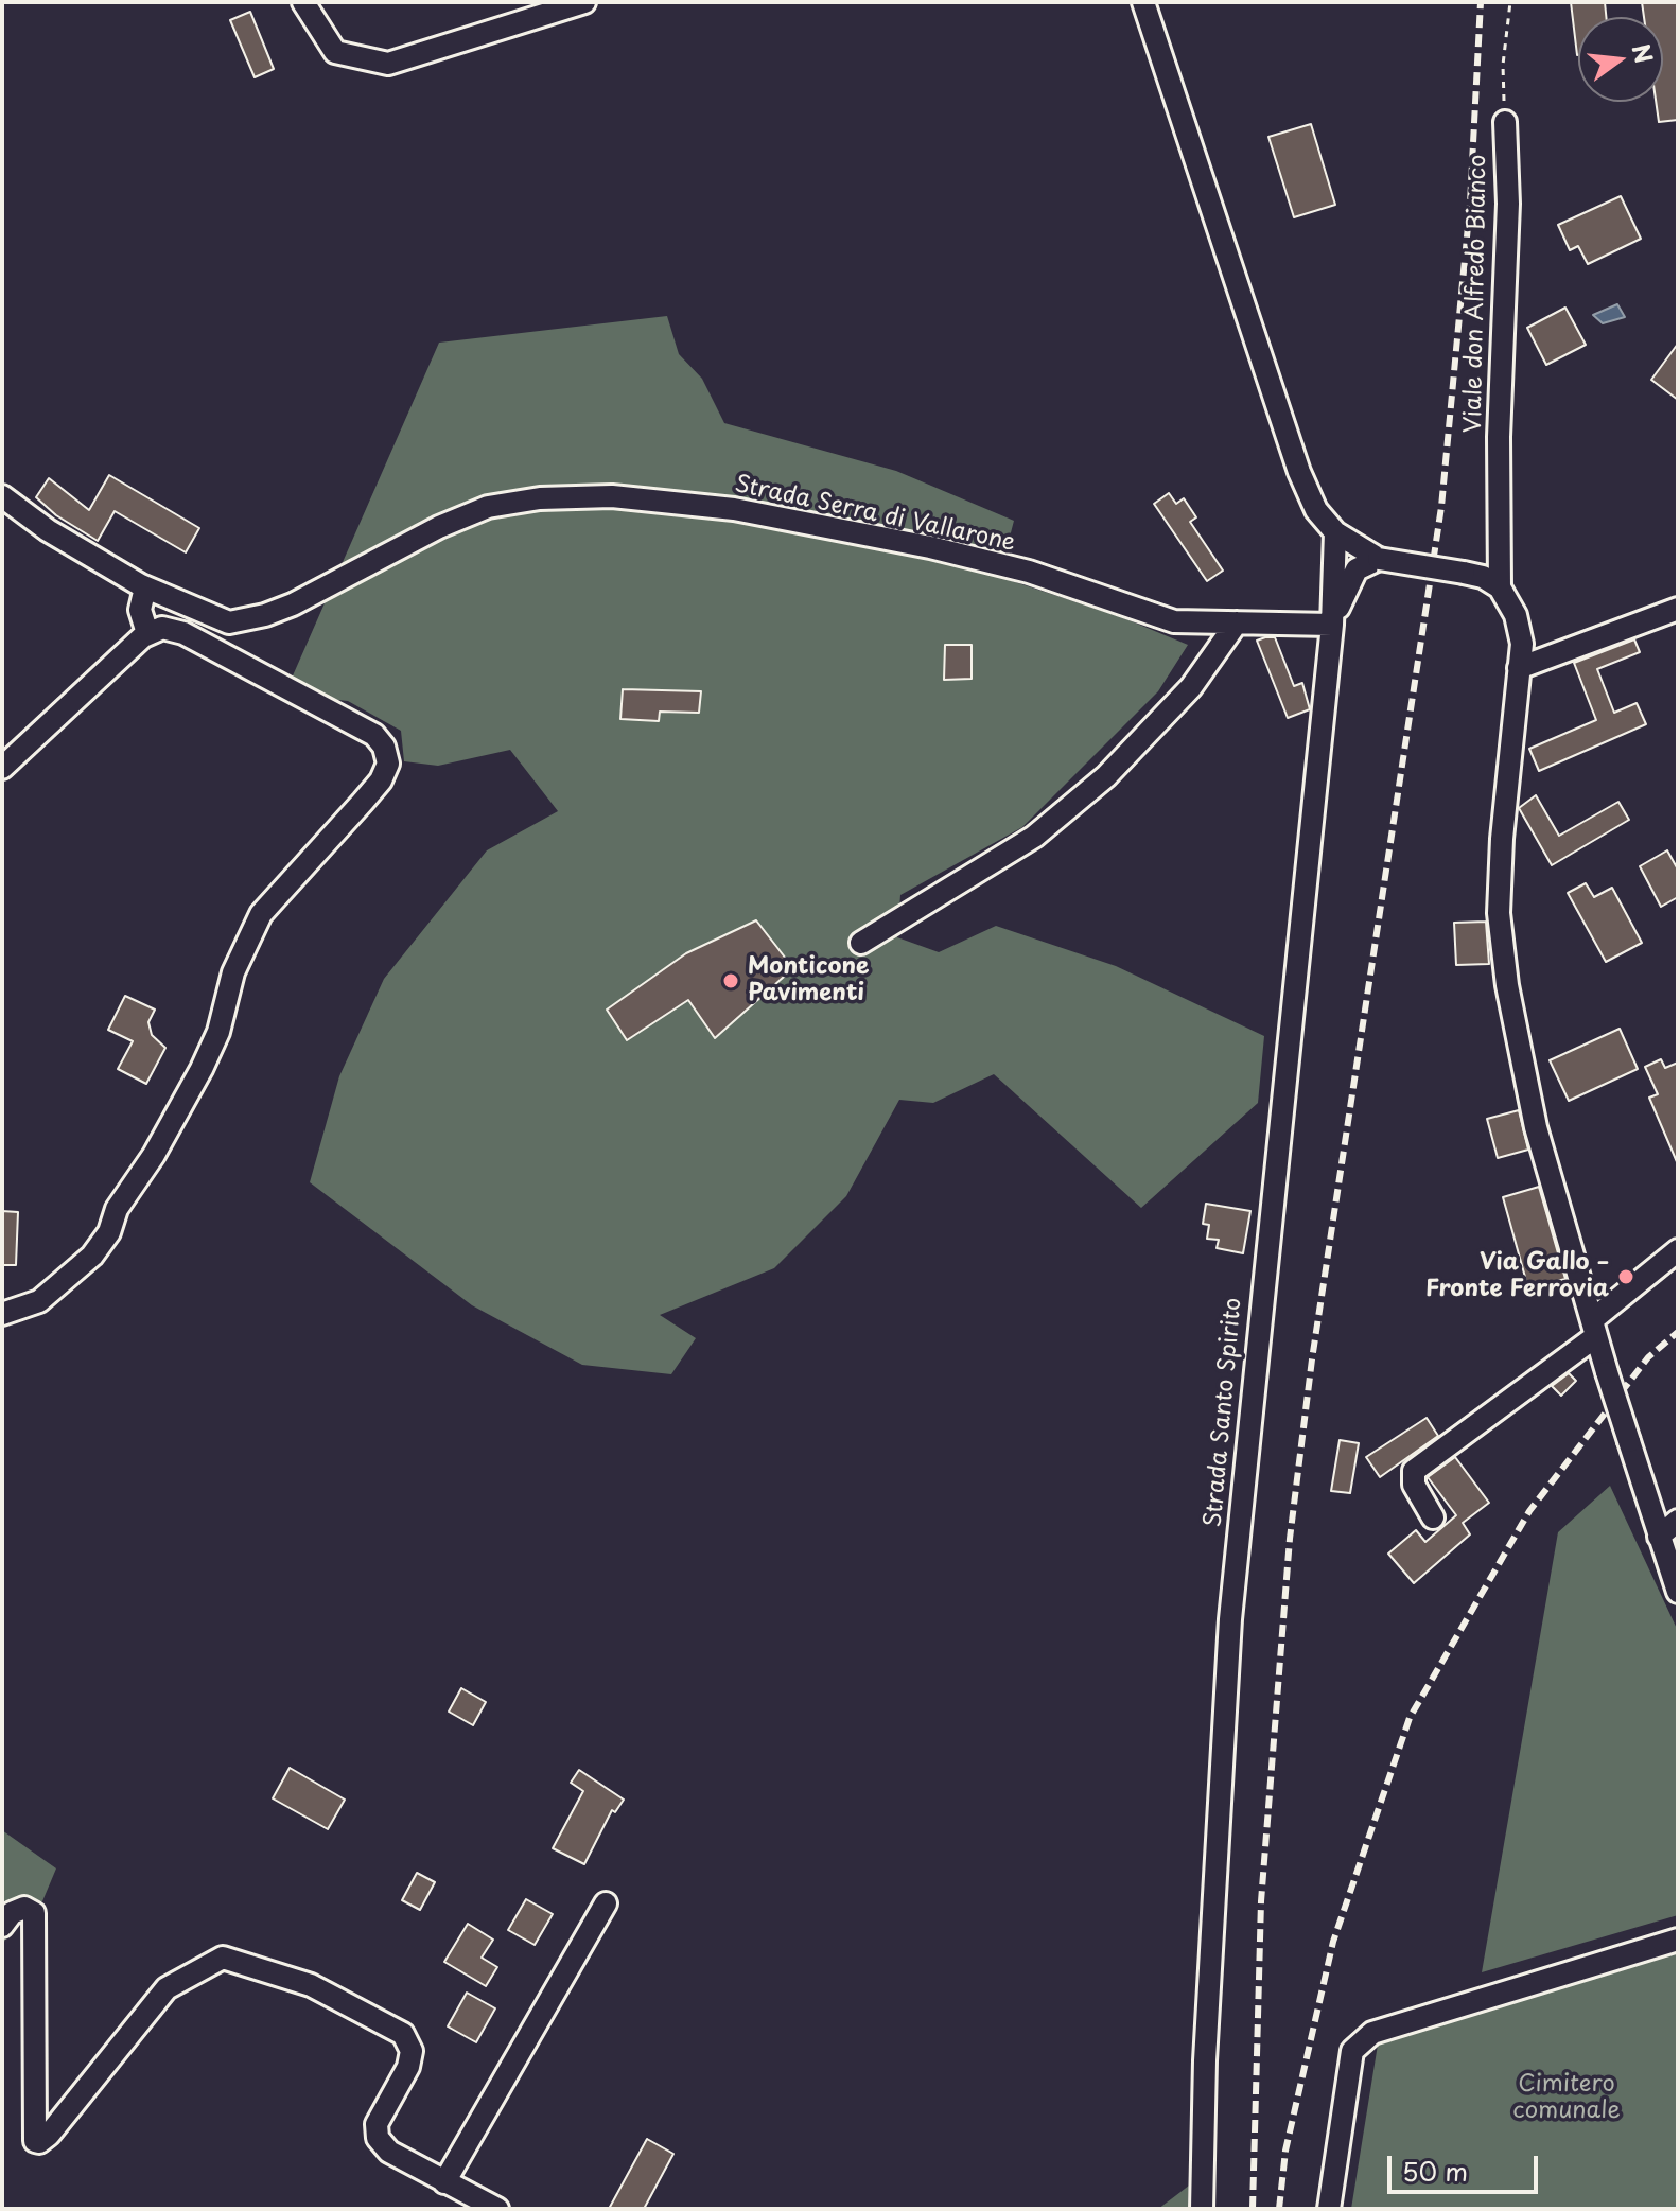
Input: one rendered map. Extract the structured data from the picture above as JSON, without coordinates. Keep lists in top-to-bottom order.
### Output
{
  "streets": {
    "street": ["Viale don Alfredo Bianco", "Strada Serra di Vallarone", "Strada Santo Spirito"]
  },
  "crossings": [
    ["Strada Serra di Vallarone", "Strada Santo Spirito"]
  ],
  "parks": ["Cimitero comunale"],
  "places": ["Monticone Pavimenti", "Via Gallo – Fronte Ferrovia"],
  "scale_bar": "50 m",
  "north": "right"
}
